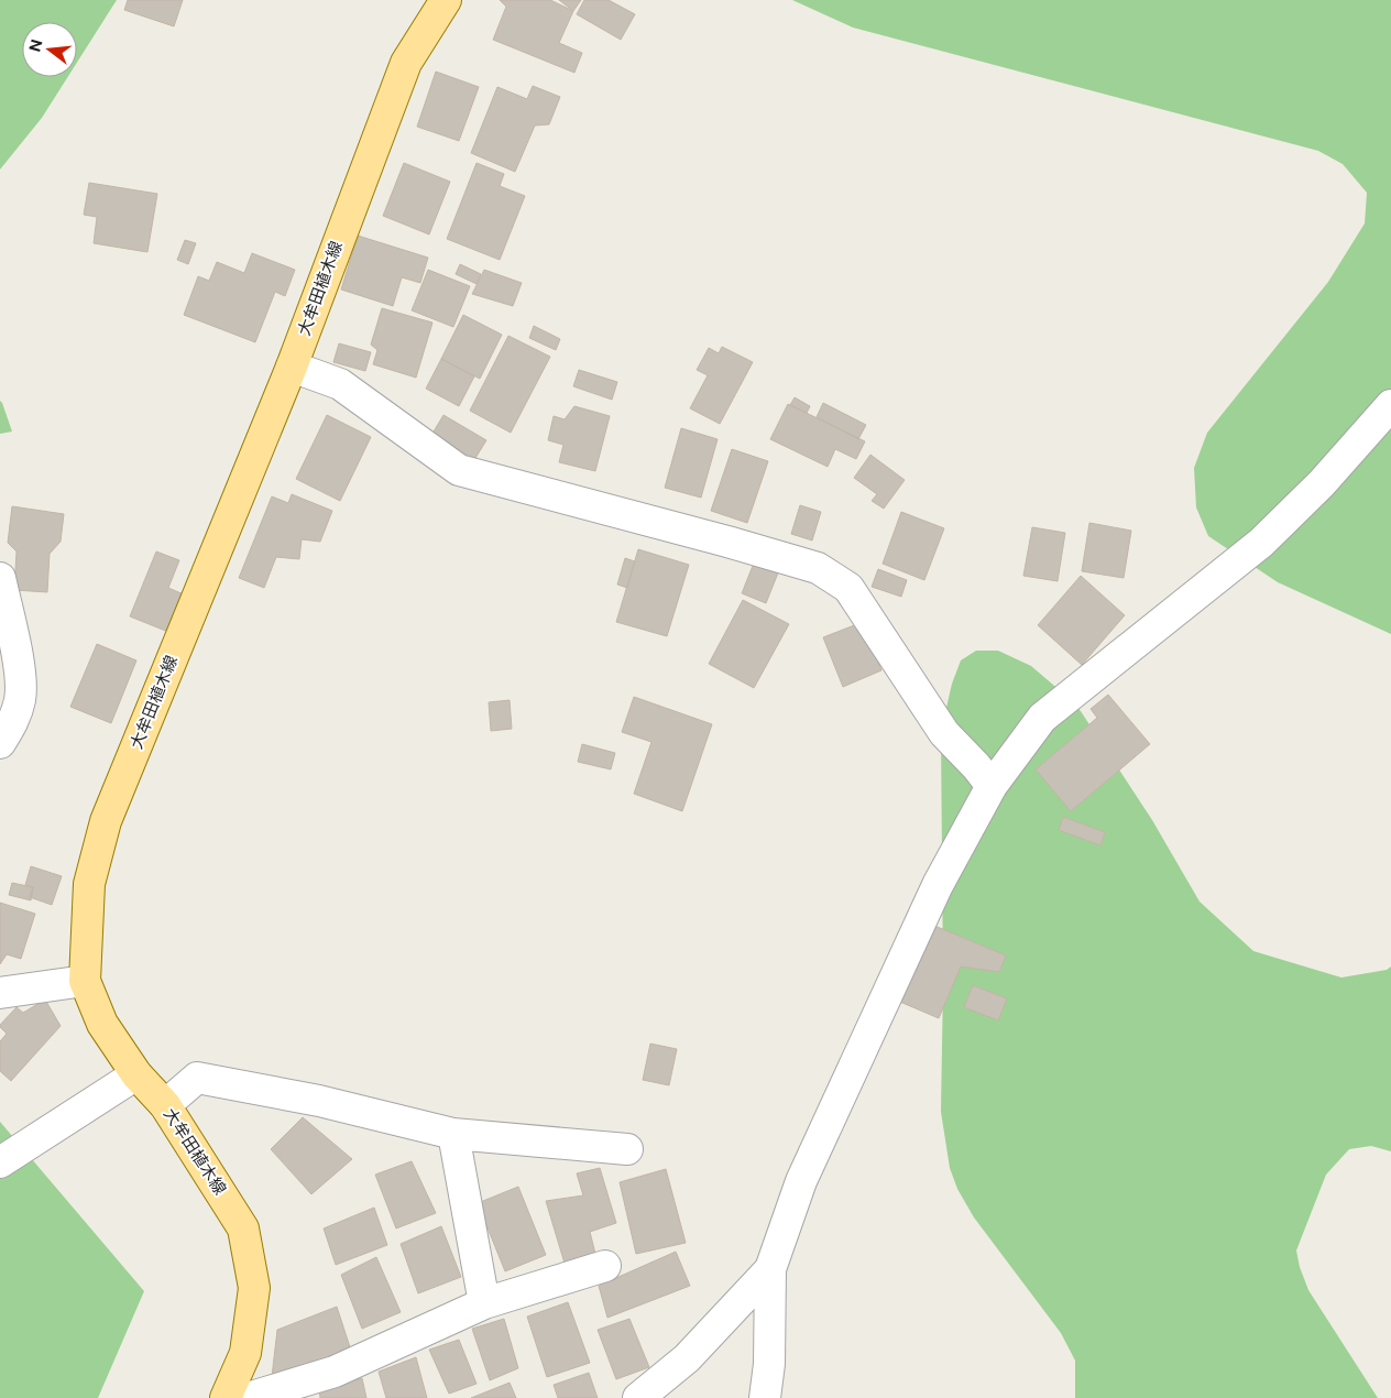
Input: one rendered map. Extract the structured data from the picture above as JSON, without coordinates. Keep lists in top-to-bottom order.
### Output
{
  "streets": {
    "main road": ["大牟田植木線"]
  },
  "north": "left"
}
